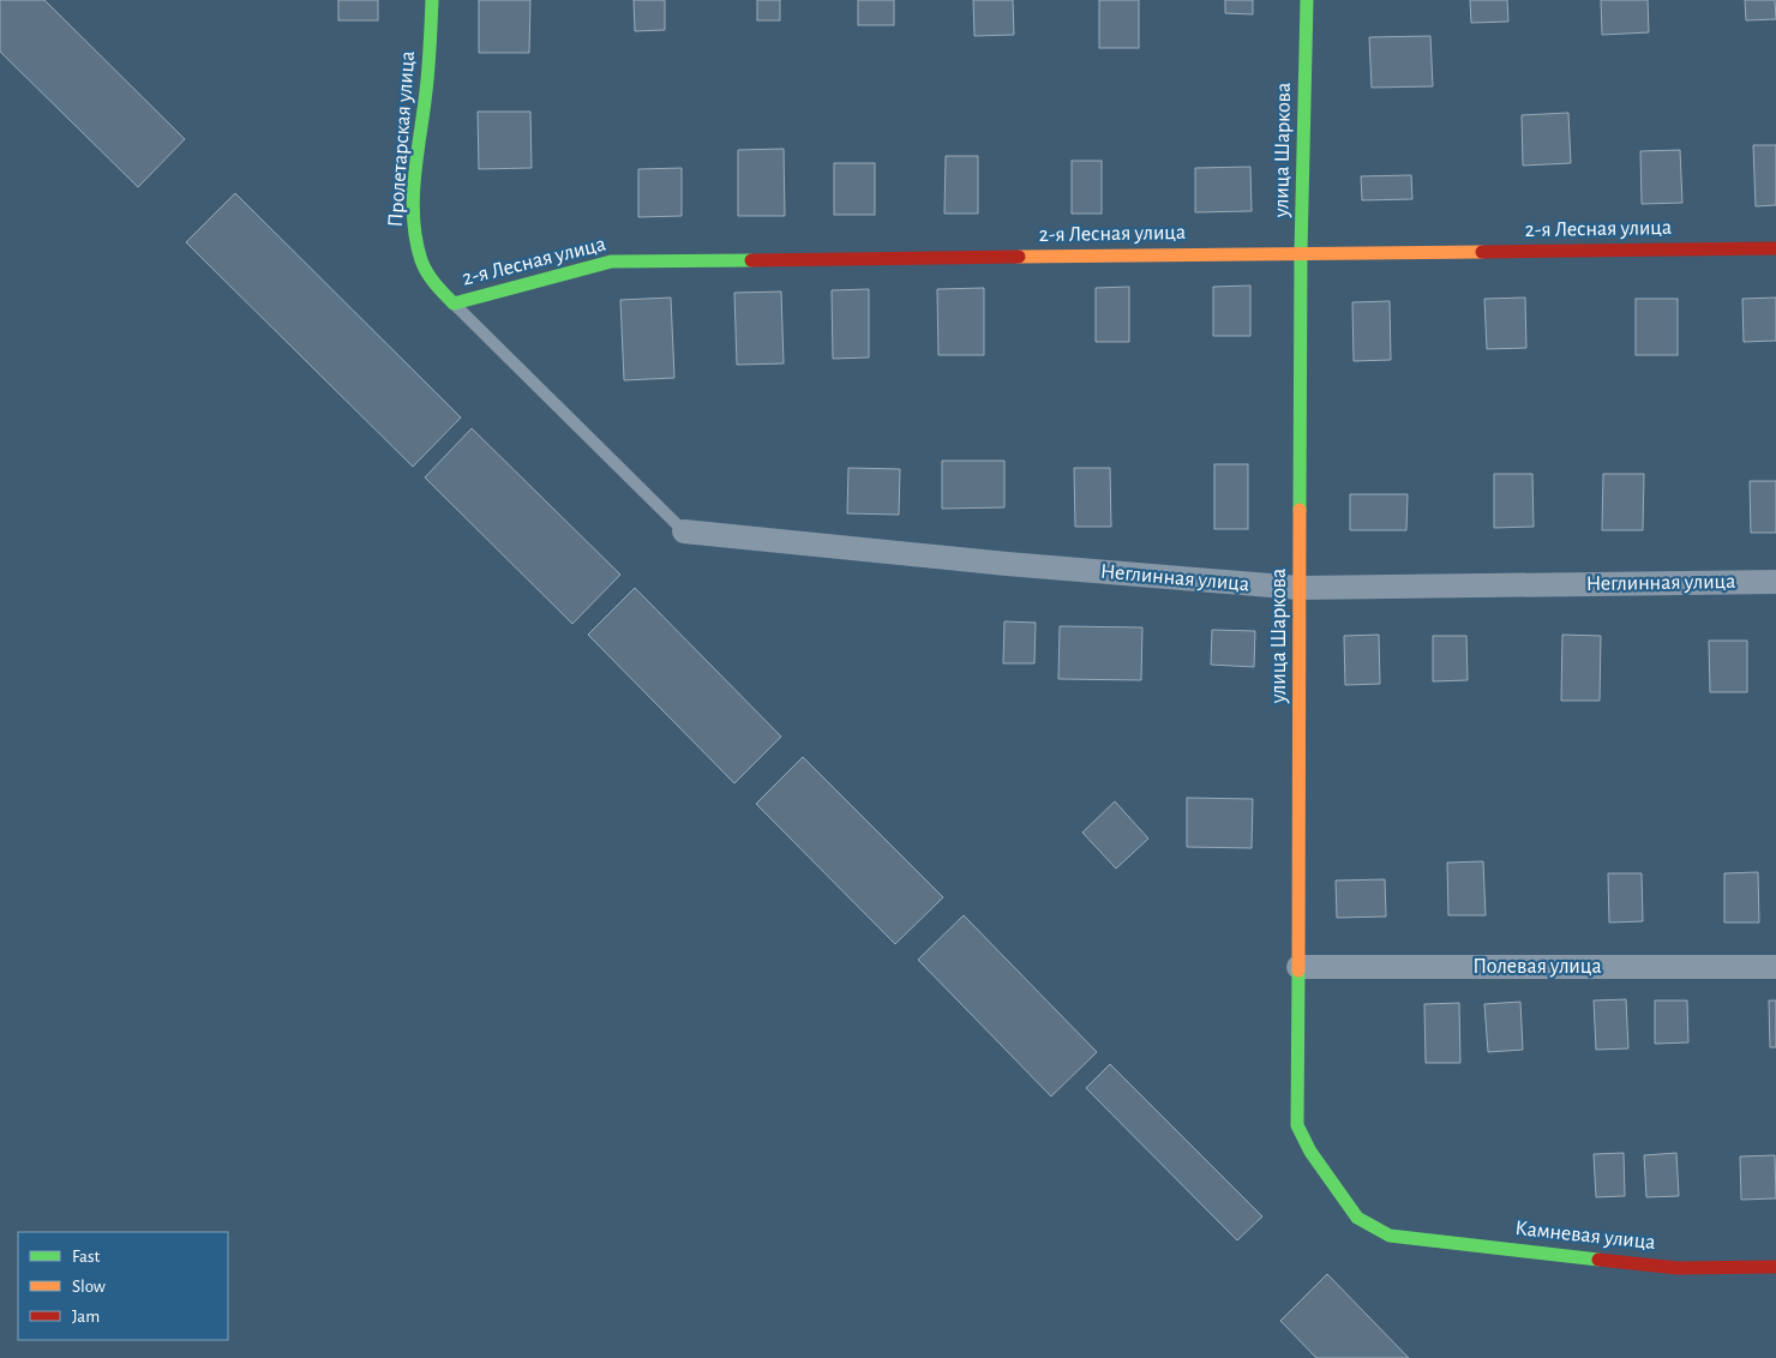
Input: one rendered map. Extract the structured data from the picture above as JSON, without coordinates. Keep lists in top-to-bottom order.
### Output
{
  "streets": {
    "street": [
      "Пролетарская улица",
      "улица Шаркова",
      "2-я Лесная улица",
      "Неглинная улица",
      "Полевая улица",
      "Камневая улица"
    ]
  },
  "crossings": [
    ["Пролетарская улица", "2-я Лесная улица"],
    ["улица Шаркова", "2-я Лесная улица"],
    ["улица Шаркова", "Неглинная улица"],
    ["улица Шаркова", "Полевая улица"],
    ["улица Шаркова", "Камневая улица"]
  ],
  "legend": ["Fast", "Slow", "Jam"]
}
